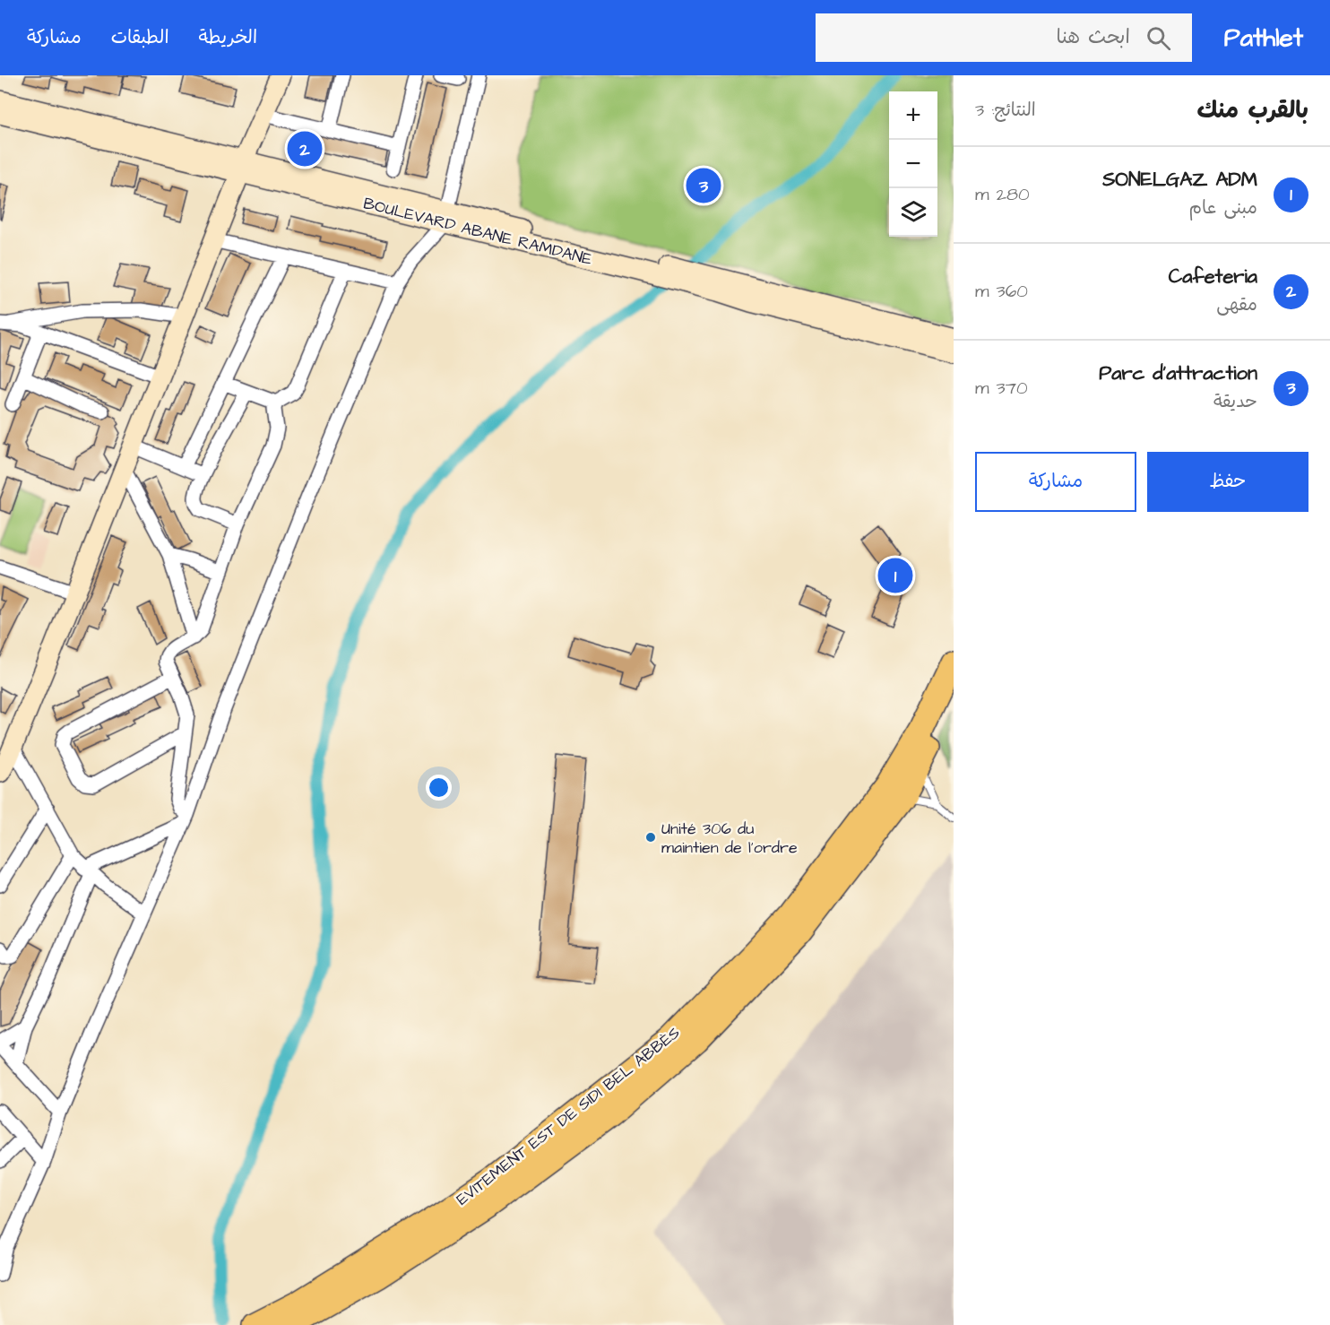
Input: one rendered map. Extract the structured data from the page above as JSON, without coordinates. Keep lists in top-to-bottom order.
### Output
{
  "streets": {
    "highway": ["EVITEMENT EST DE SIDI BEL ABBÈS"],
    "main road": ["BOULEVARD ABANE RAMDANE"]
  },
  "places": ["Unité 306 du maintien de l'ordre"],
  "page": {
    "header": "Pathlet",
    "search": "ابحث هنا",
    "nav": ["الخريطة", "الطبقات", "مشاركة"],
    "heading": ["بالقرب منك", "النتائج: 3"],
    "map_buttons": ["+", "−"],
    "pins": ["2", "3", "1"],
    "list": [
      {
        "mark": "1",
        "name": "SONELGAZ ADM",
        "note": "مبنى عام",
        "value": "280 m"
      },
      {
        "mark": "2",
        "name": "Cafeteria",
        "note": "مقهى",
        "value": "360 m"
      },
      {
        "mark": "3",
        "name": "Parc d'attraction",
        "note": "حديقة",
        "value": "370 m"
      }
    ],
    "buttons": ["حفظ", "مشاركة"]
  }
}
